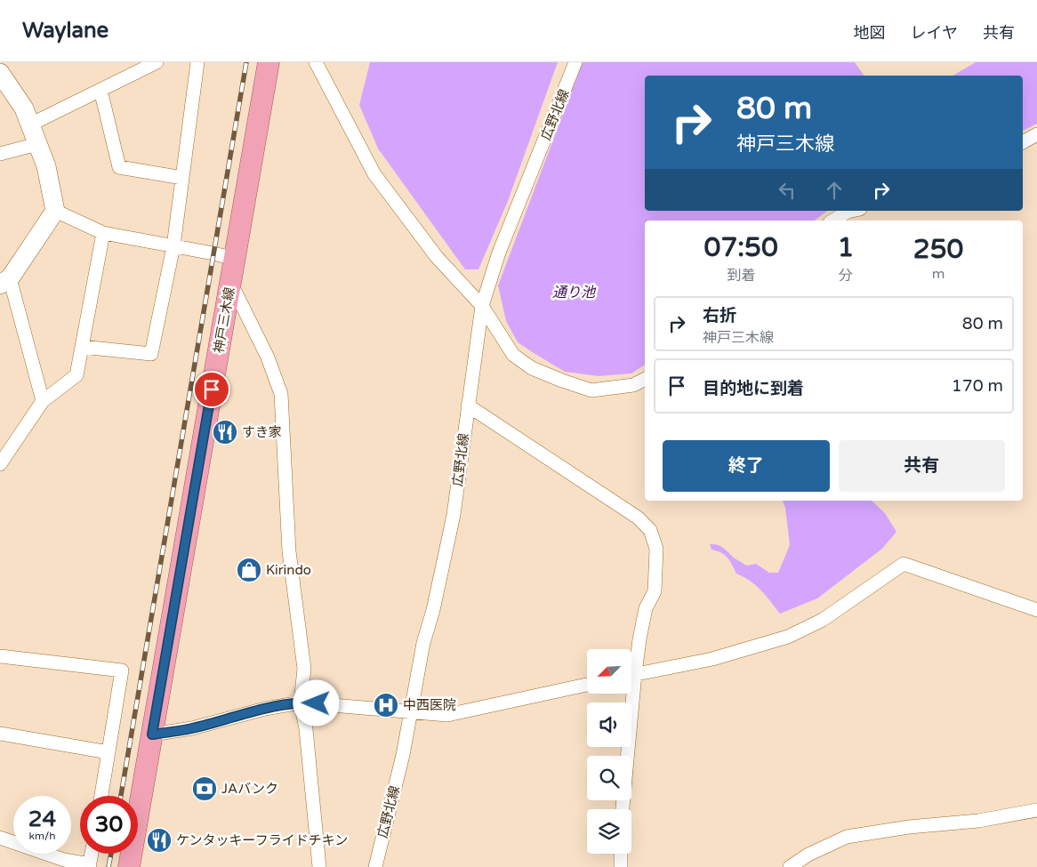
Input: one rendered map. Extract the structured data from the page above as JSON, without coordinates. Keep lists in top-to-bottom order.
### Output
{
  "streets": {
    "main road": ["神戸三木線"],
    "street": ["広野北線"]
  },
  "water": ["通り池"],
  "places": {
    "restaurant": ["すき家", "ケンタッキーフライドチキン"],
    "shop": ["Kirindo"],
    "hospital": ["中西医院"],
    "bank": ["JAバンク"]
  },
  "north": "bottom left",
  "page": {
    "header": "Waylane",
    "nav": ["地図", "レイヤ", "共有"],
    "turn": ["80 m", "神戸三木線"],
    "eta": [
      "07:50",
      "到着",
      "1",
      "分",
      "250",
      "m"
    ],
    "list": [
      {
        "name": "右折",
        "note": "神戸三木線",
        "value": "80 m"
      },
      {
        "name": "目的地に到着",
        "value": "170 m"
      }
    ],
    "buttons": ["終了", "共有"],
    "speed": "24 km/h",
    "limit": "30"
  }
}
